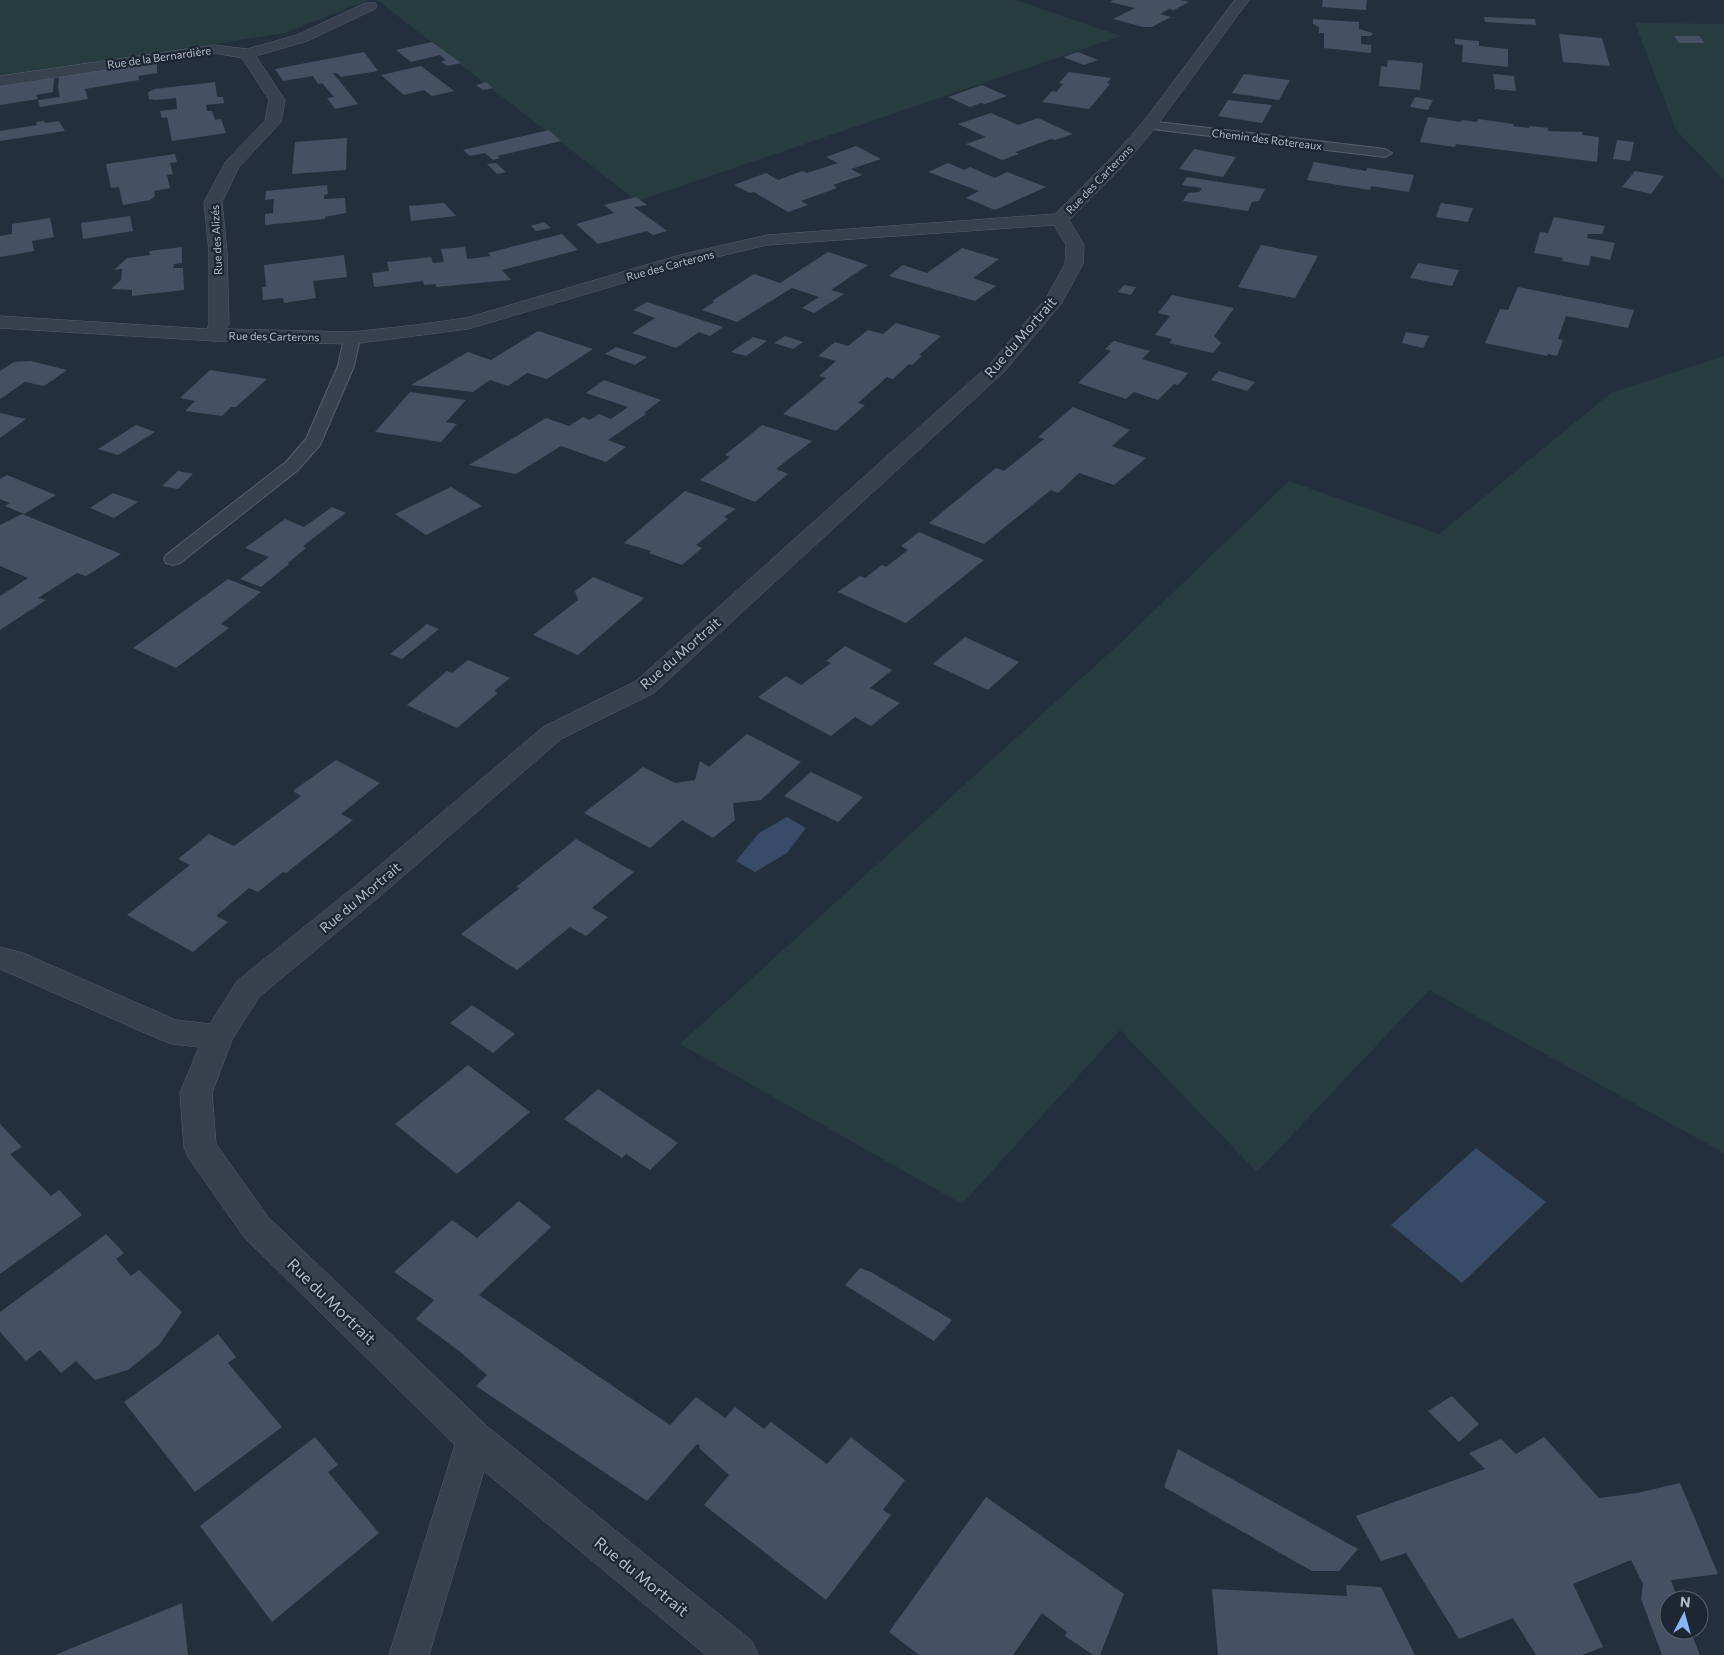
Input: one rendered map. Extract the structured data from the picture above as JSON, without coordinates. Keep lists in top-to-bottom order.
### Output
{
  "streets": {
    "street": [
      "Rue de la Bernardière",
      "Rue des Carterons",
      "Rue des Alizés",
      "Rue du Mortrait"
    ],
    "lane": ["Chemin des Rotereaux"]
  },
  "crossings": [
    ["Rue de la Bernardière", "Rue des Alizés"],
    ["Chemin des Rotereaux", "Rue des Carterons"],
    ["Rue des Carterons", "Rue des Alizés"],
    ["Rue des Carterons", "Rue du Mortrait"]
  ],
  "north": "top"
}
